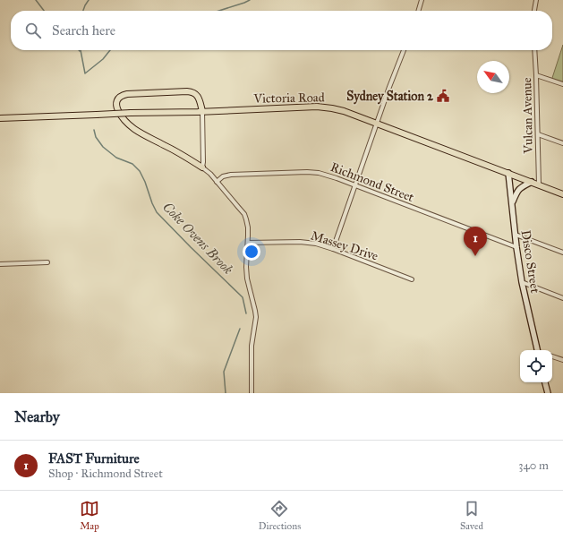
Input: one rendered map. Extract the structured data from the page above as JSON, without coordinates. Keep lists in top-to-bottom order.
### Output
{
  "streets": {
    "main road": ["Victoria Road"],
    "street": [
      "Vulcan Avenue",
      "Richmond Street",
      "Massey Drive",
      "Disco Street"
    ]
  },
  "crossings": [
    ["Victoria Road", "Vulcan Avenue"],
    ["Victoria Road", "Disco Street"],
    ["Richmond Street", "Disco Street"]
  ],
  "water": ["Coke Ovens Brook"],
  "places": {
    "public building": ["Sydney Station 2"]
  },
  "north": "top left",
  "page": {
    "search": "Search here",
    "pins": "1",
    "heading": "Nearby",
    "list": [
      {
        "mark": "1",
        "name": "FAST Furniture",
        "note": "Shop · Richmond Street",
        "value": "340 m"
      }
    ],
    "nav": ["Map", "Directions", "Saved"]
  }
}
